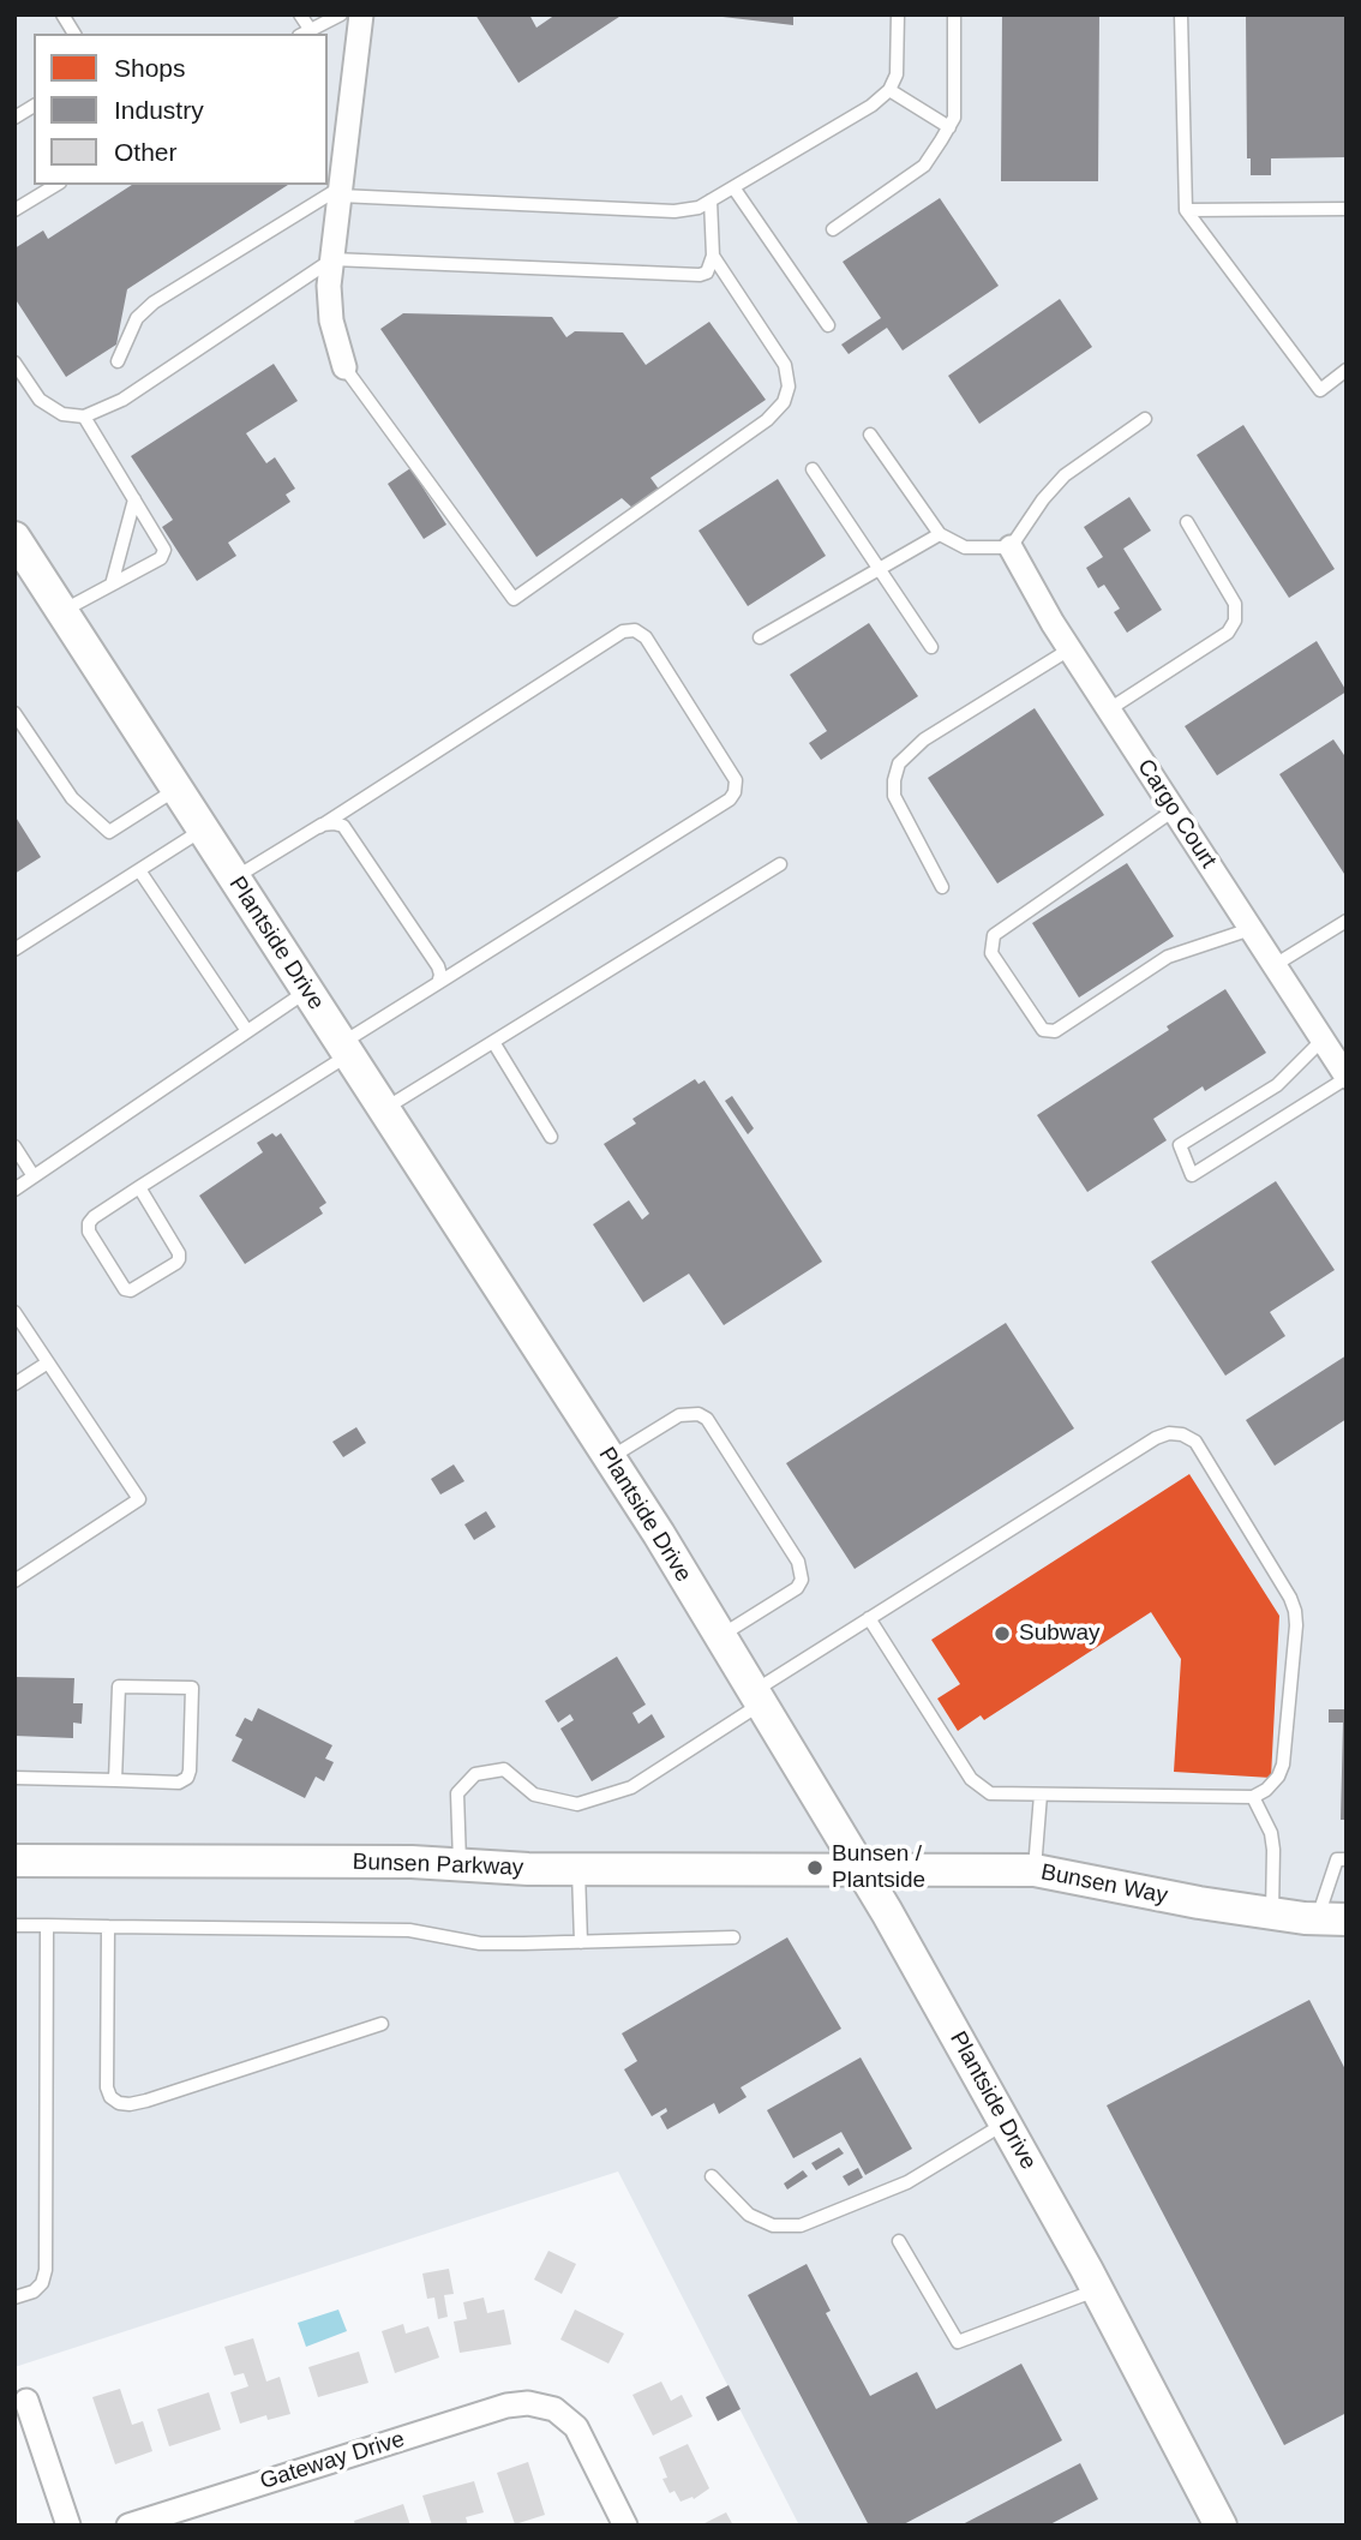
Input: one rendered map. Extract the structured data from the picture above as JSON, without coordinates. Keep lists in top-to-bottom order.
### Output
{
  "streets": {
    "street": [
      "Cargo Court",
      "Plantside Drive",
      "Bunsen Parkway",
      "Bunsen Way",
      "Gateway Drive"
    ]
  },
  "crossings": [
    ["Plantside Drive", "Bunsen Parkway"],
    ["Plantside Drive", "Bunsen Way"],
    ["Bunsen Parkway", "Bunsen Way"]
  ],
  "places": ["Subway", "Bunsen / Plantside"],
  "legend": ["Shops", "Industry", "Other"]
}
